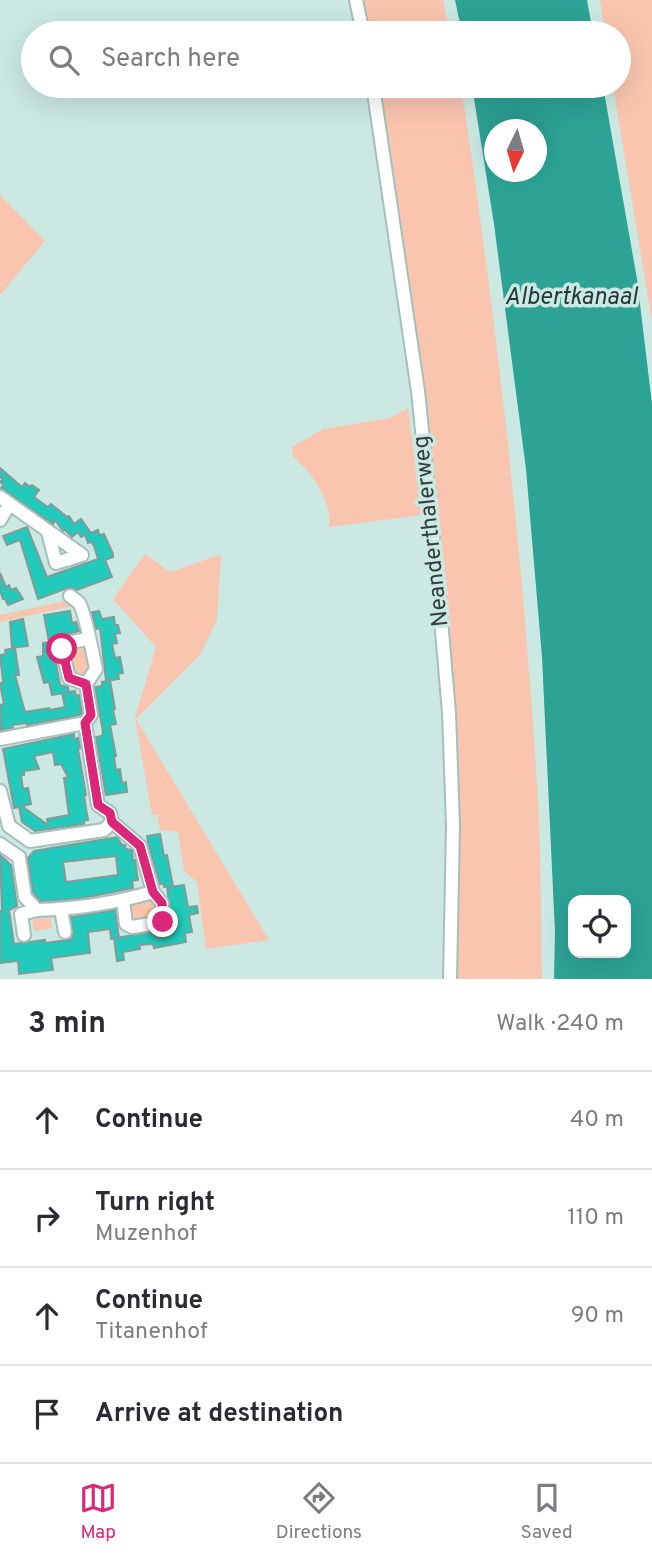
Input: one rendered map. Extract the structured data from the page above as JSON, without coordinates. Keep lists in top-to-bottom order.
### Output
{
  "streets": {
    "street": ["Neanderthalerweg"]
  },
  "water": ["Albertkanaal"],
  "north": "bottom",
  "page": {
    "search": "Search here",
    "heading": ["3 min", "Walk · 240 m"],
    "list": [
      ["Continue", "40 m"],
      ["Turn right", "Muzenhof", "110 m"],
      ["Continue", "Titanenhof", "90 m"],
      "Arrive at destination"
    ],
    "nav": ["Map", "Directions", "Saved"]
  }
}
